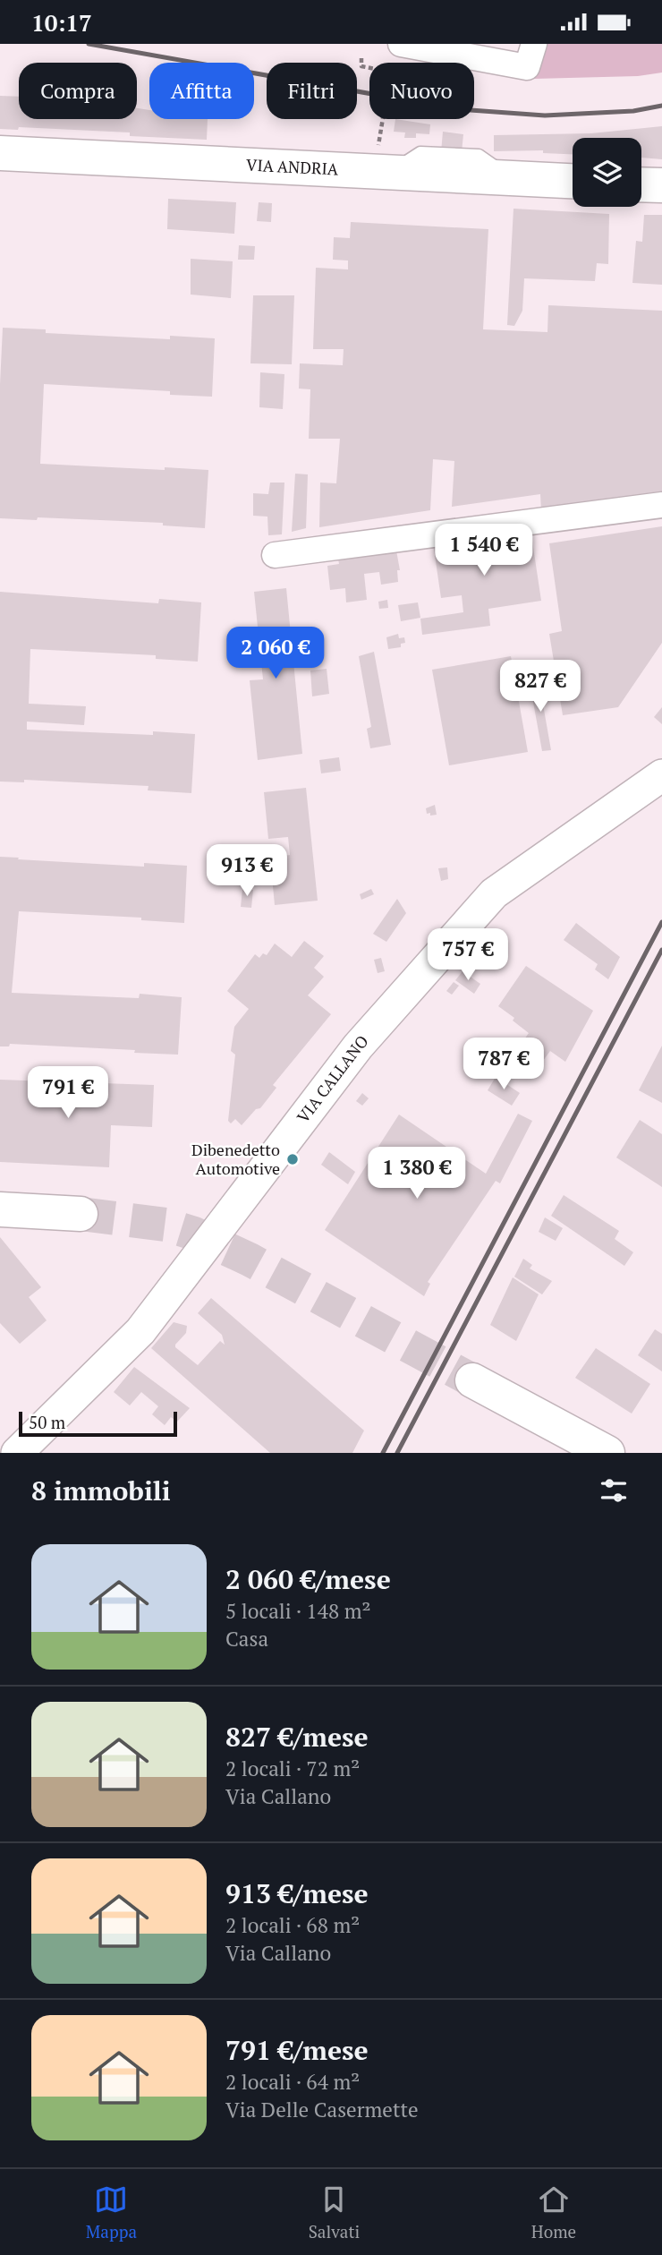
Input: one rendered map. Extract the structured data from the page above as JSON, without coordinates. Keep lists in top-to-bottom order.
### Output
{
  "streets": {
    "main road": ["VIA ANDRIA"],
    "street": ["VIA CALLANO"]
  },
  "places": ["Dibenedetto Automotive"],
  "scale_bar": "50 m",
  "page": {
    "status": "10:17",
    "chip": [
      "Compra",
      "Affitta",
      "Filtri",
      "Nuovo"
    ],
    "price": [
      "1 540 €",
      "2 060 €",
      "827 €",
      "913 €",
      "757 €",
      "787 €",
      "791 €",
      "1 380 €"
    ],
    "scale": "50 m",
    "heading": "8 immobili",
    "list": [
      {
        "name": "2 060 €/mese",
        "note": "5 locali · 148 m² · Casa"
      },
      {
        "name": "827 €/mese",
        "note": "2 locali · 72 m² · Via Callano"
      },
      {
        "name": "913 €/mese",
        "note": "2 locali · 68 m² · Via Callano"
      },
      {
        "name": "791 €/mese",
        "note": "2 locali · 64 m² · Via Delle Casermette"
      }
    ],
    "tabs": ["Mappa", "Salvati", "Home"]
  }
}
